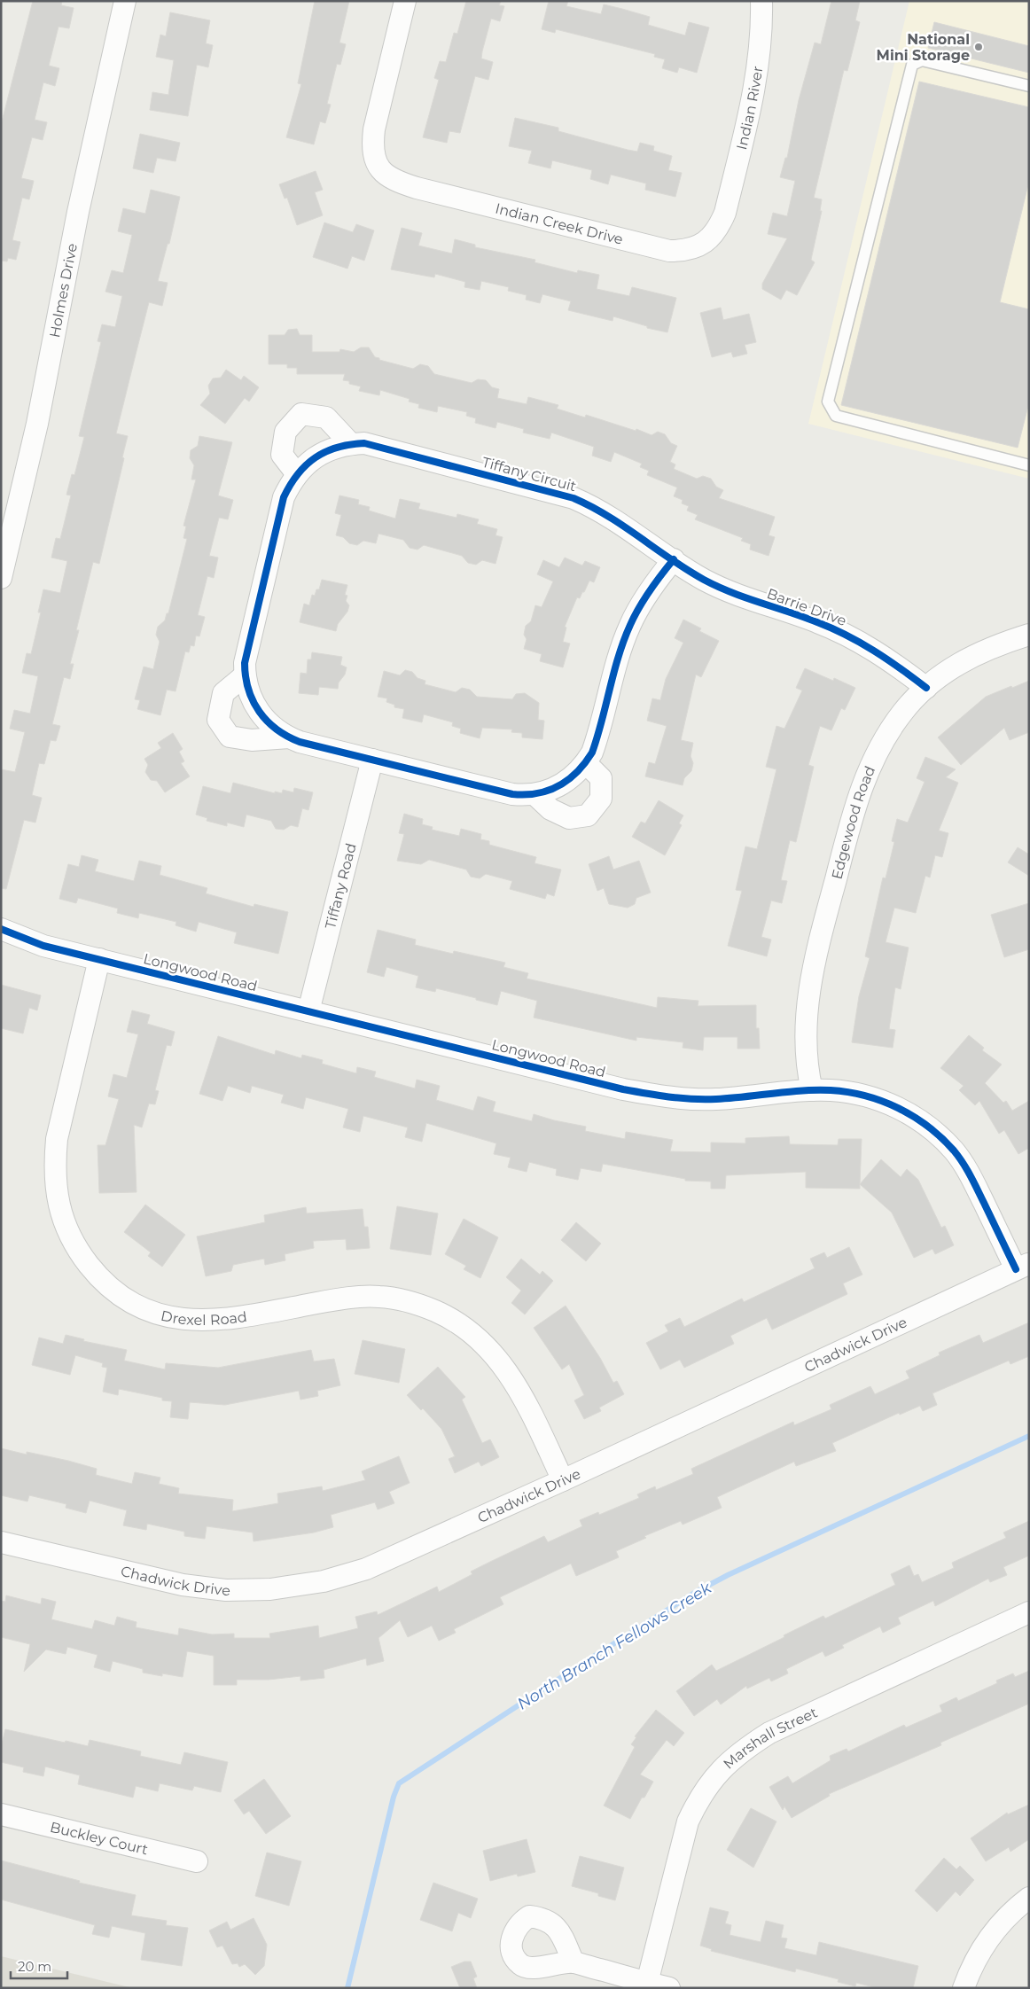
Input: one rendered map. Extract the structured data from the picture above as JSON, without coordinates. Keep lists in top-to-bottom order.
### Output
{
  "streets": {
    "street": [
      "Indian River",
      "Indian Creek Drive",
      "Holmes Drive",
      "Tiffany Circuit",
      "Barrie Drive",
      "Edgewood Road",
      "Tiffany Road",
      "Longwood Road",
      "Drexel Road",
      "Chadwick Drive",
      "Marshall Street",
      "Buckley Court"
    ]
  },
  "crossings": [
    ["Indian River", "Indian Creek Drive"],
    ["Tiffany Circuit", "Barrie Drive"],
    ["Tiffany Circuit", "Tiffany Road"],
    ["Barrie Drive", "Edgewood Road"],
    ["Edgewood Road", "Longwood Road"],
    ["Tiffany Road", "Longwood Road"],
    ["Longwood Road", "Drexel Road"],
    ["Longwood Road", "Chadwick Drive"],
    ["Drexel Road", "Chadwick Drive"]
  ],
  "water": ["North Branch Fellows Creek"],
  "places": ["National Mini Storage"],
  "scale_bar": "20 m"
}
